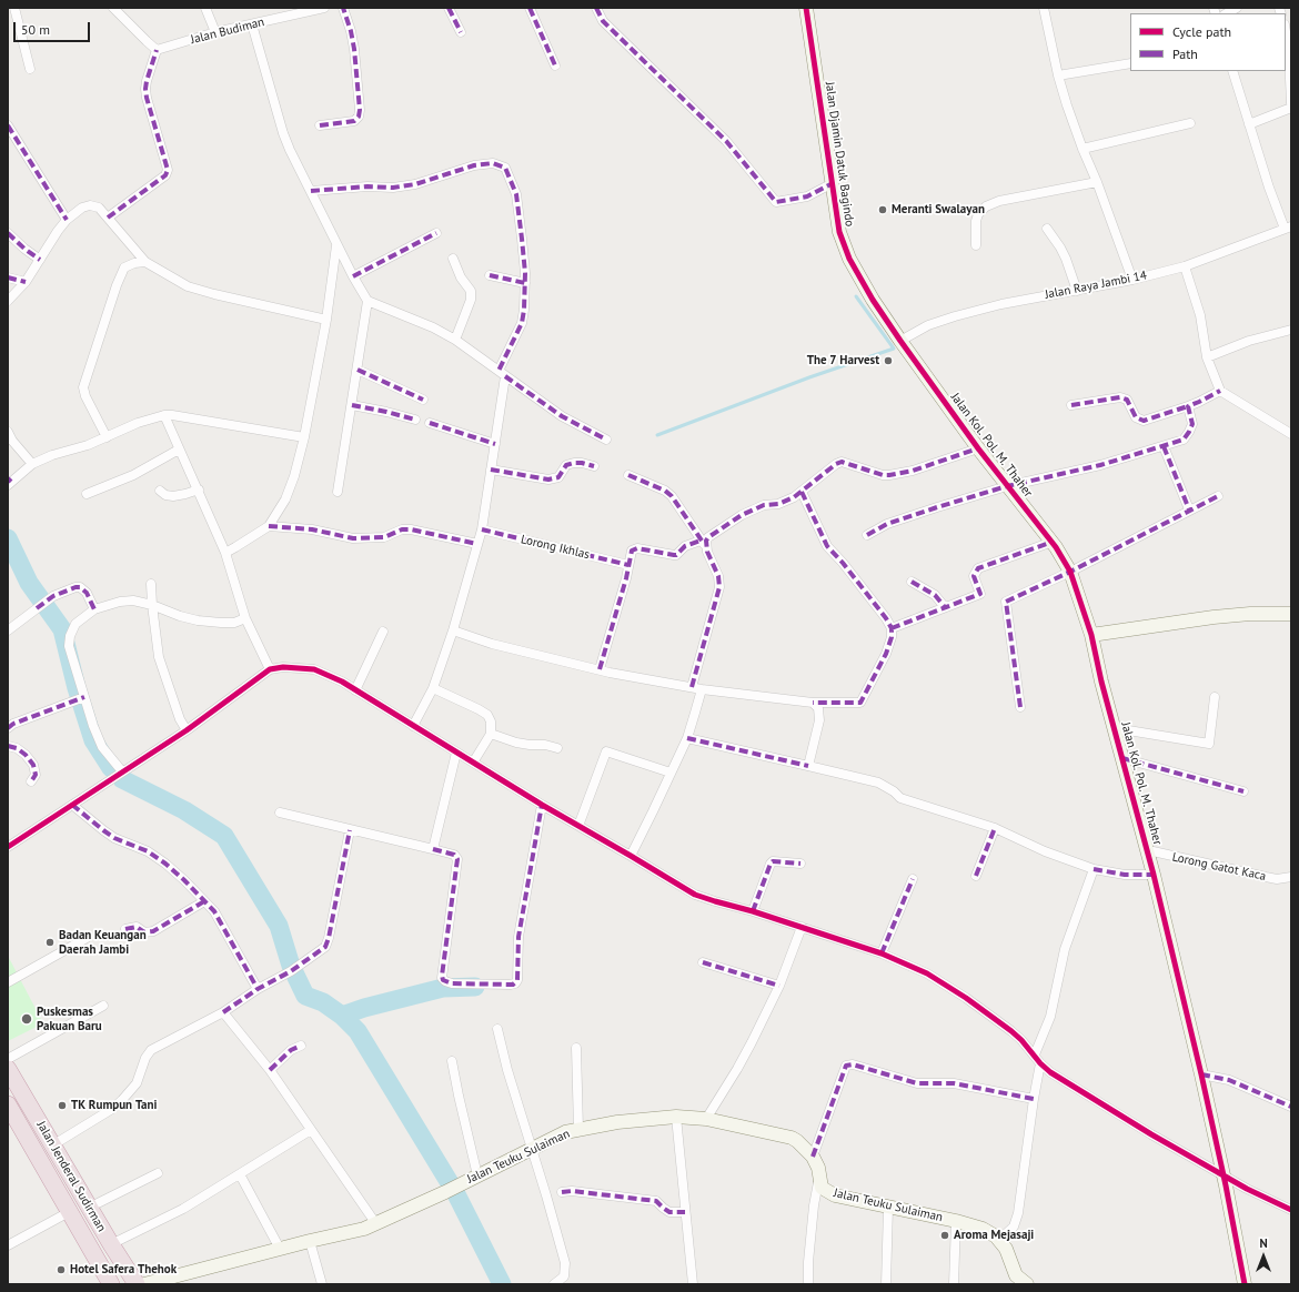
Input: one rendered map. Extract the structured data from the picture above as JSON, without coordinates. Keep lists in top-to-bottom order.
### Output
{
  "streets": {
    "highway": ["Jalan Jenderal Sudirman"],
    "street": [
      "Jalan Budiman",
      "Jalan Djamin Datuk Bagindo",
      "Jalan Raya Jambi 14",
      "Jalan Kol. Pol. M. Thaher",
      "Lorong Ikhlas",
      "Lorong Gatot Kaca",
      "Jalan Teuku Sulaiman"
    ]
  },
  "crossings": [
    ["Jalan Djamin Datuk Bagindo", "Jalan Raya Jambi 14"],
    ["Jalan Djamin Datuk Bagindo", "Jalan Kol. Pol. M. Thaher"],
    ["Jalan Raya Jambi 14", "Jalan Kol. Pol. M. Thaher"],
    ["Jalan Kol. Pol. M. Thaher", "Lorong Gatot Kaca"]
  ],
  "places": [
    "Meranti Swalayan",
    "The 7 Harvest",
    "Badan Keuangan Daerah Jambi",
    "Puskesmas Pakuan Baru",
    "TK Rumpun Tani",
    "Aroma Mejasaji",
    "Hotel Safera Thehok"
  ],
  "legend": ["Cycle path", "Path"],
  "scale_bar": "50 m",
  "north": "top"
}
